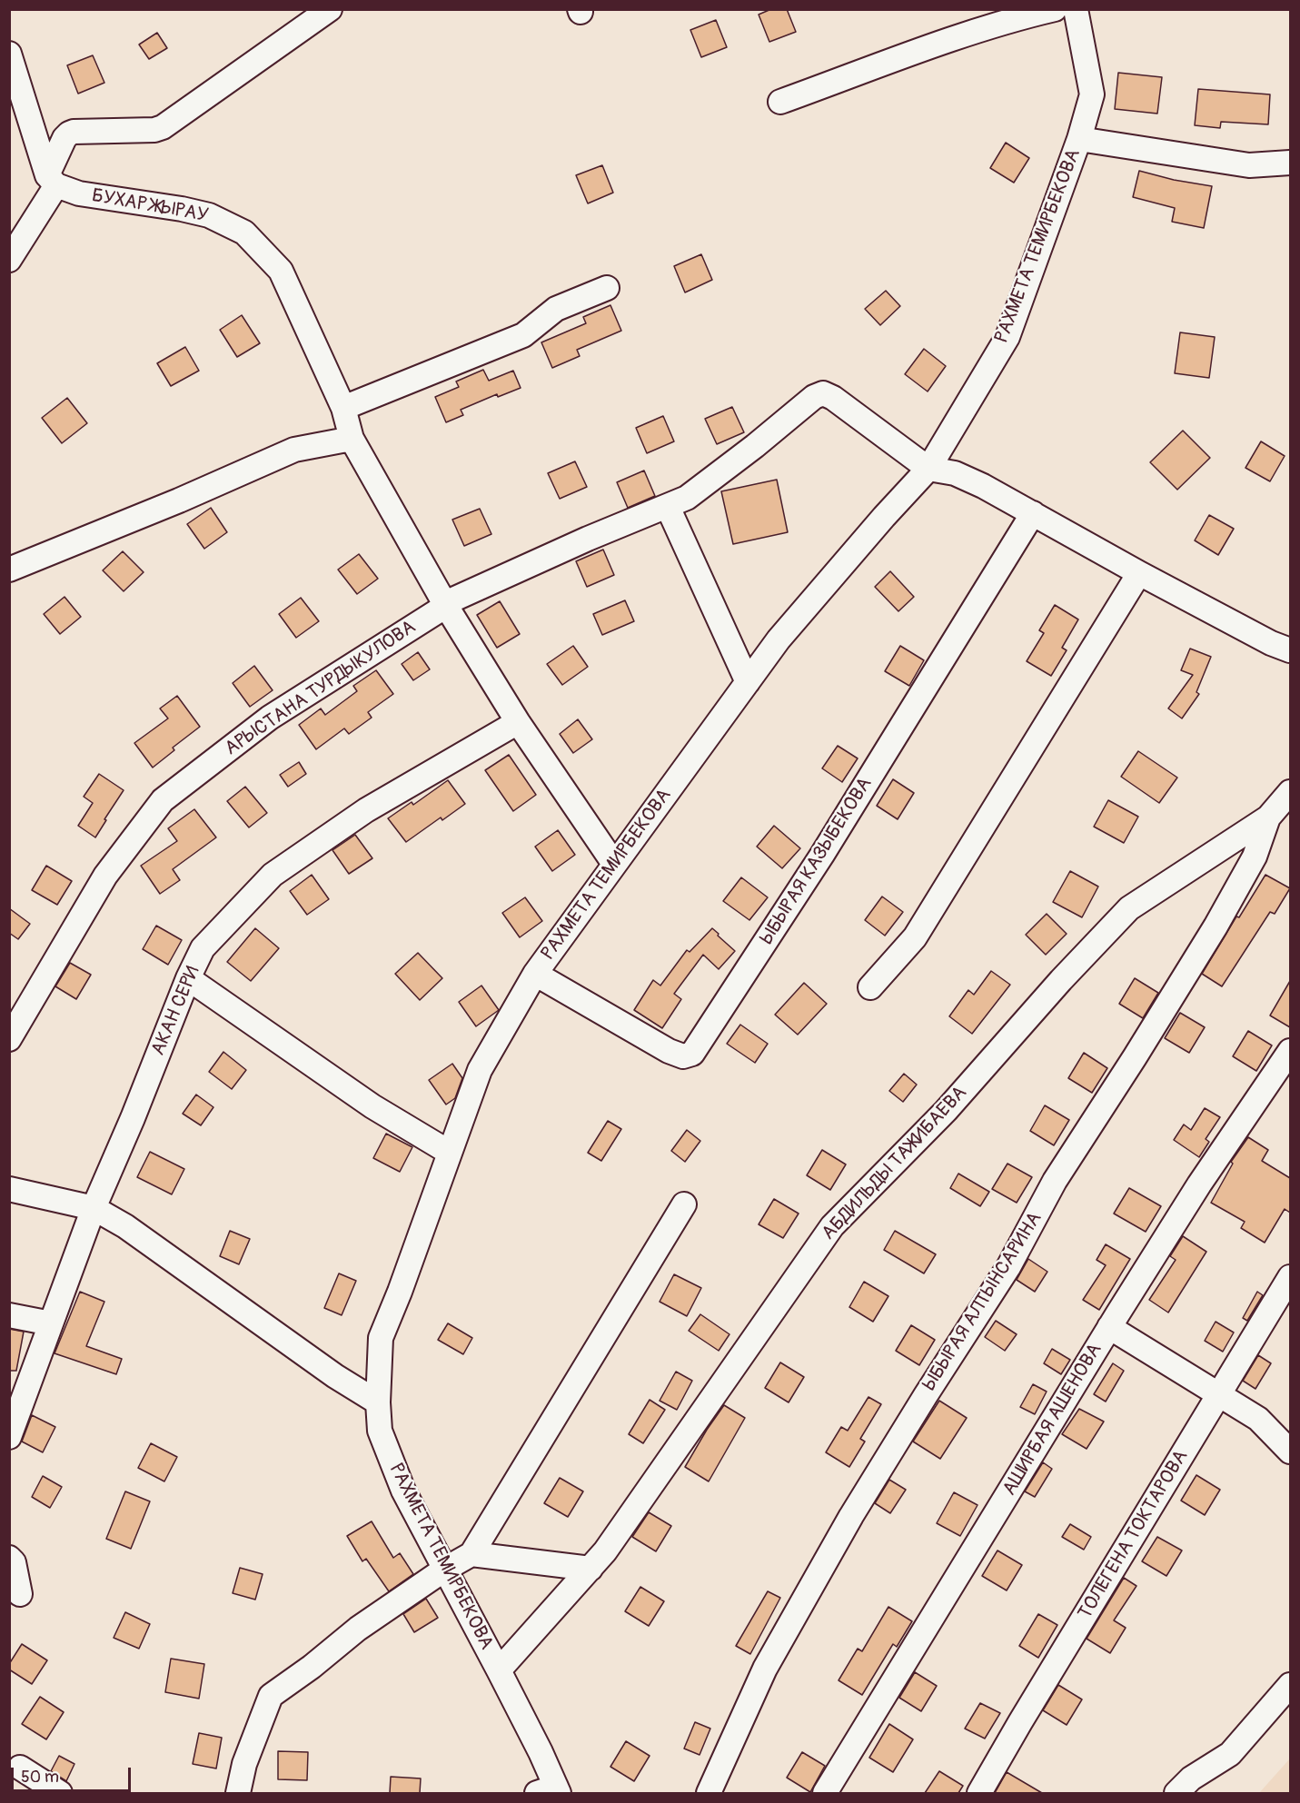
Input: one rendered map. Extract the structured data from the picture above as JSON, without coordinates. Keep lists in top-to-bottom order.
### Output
{
  "streets": {
    "street": [
      "БУХАР ЖЫРАУ",
      "РАХМЕТА ТЕМИРБЕКОВА",
      "АРЫСТАНА ТУРДЫКУЛОВА",
      "ЫБЫРАЯ КАЗЫБЕКОВА",
      "АКАН СЕРИ",
      "АБДИЛЬДЫ ТАЖИБАЕВА",
      "ЫБЫРАЯ АЛТЫНСАРИНА",
      "АШИРБАЯ АШЕНОВА",
      "ТОЛЕГЕНА ТОКТАРОВА"
    ]
  },
  "crossings": [
    ["БУХАР ЖЫРАУ", "РАХМЕТА ТЕМИРБЕКОВА"],
    ["БУХАР ЖЫРАУ", "АРЫСТАНА ТУРДЫКУЛОВА"],
    ["БУХАР ЖЫРАУ", "АКАН СЕРИ"],
    ["РАХМЕТА ТЕМИРБЕКОВА", "АРЫСТАНА ТУРДЫКУЛОВА"],
    ["РАХМЕТА ТЕМИРБЕКОВА", "ЫБЫРАЯ КАЗЫБЕКОВА"],
    ["РАХМЕТА ТЕМИРБЕКОВА", "АБДИЛЬДЫ ТАЖИБАЕВА"],
    ["АБДИЛЬДЫ ТАЖИБАЕВА", "ЫБЫРАЯ АЛТЫНСАРИНА"]
  ],
  "scale_bar": "50 m"
}
